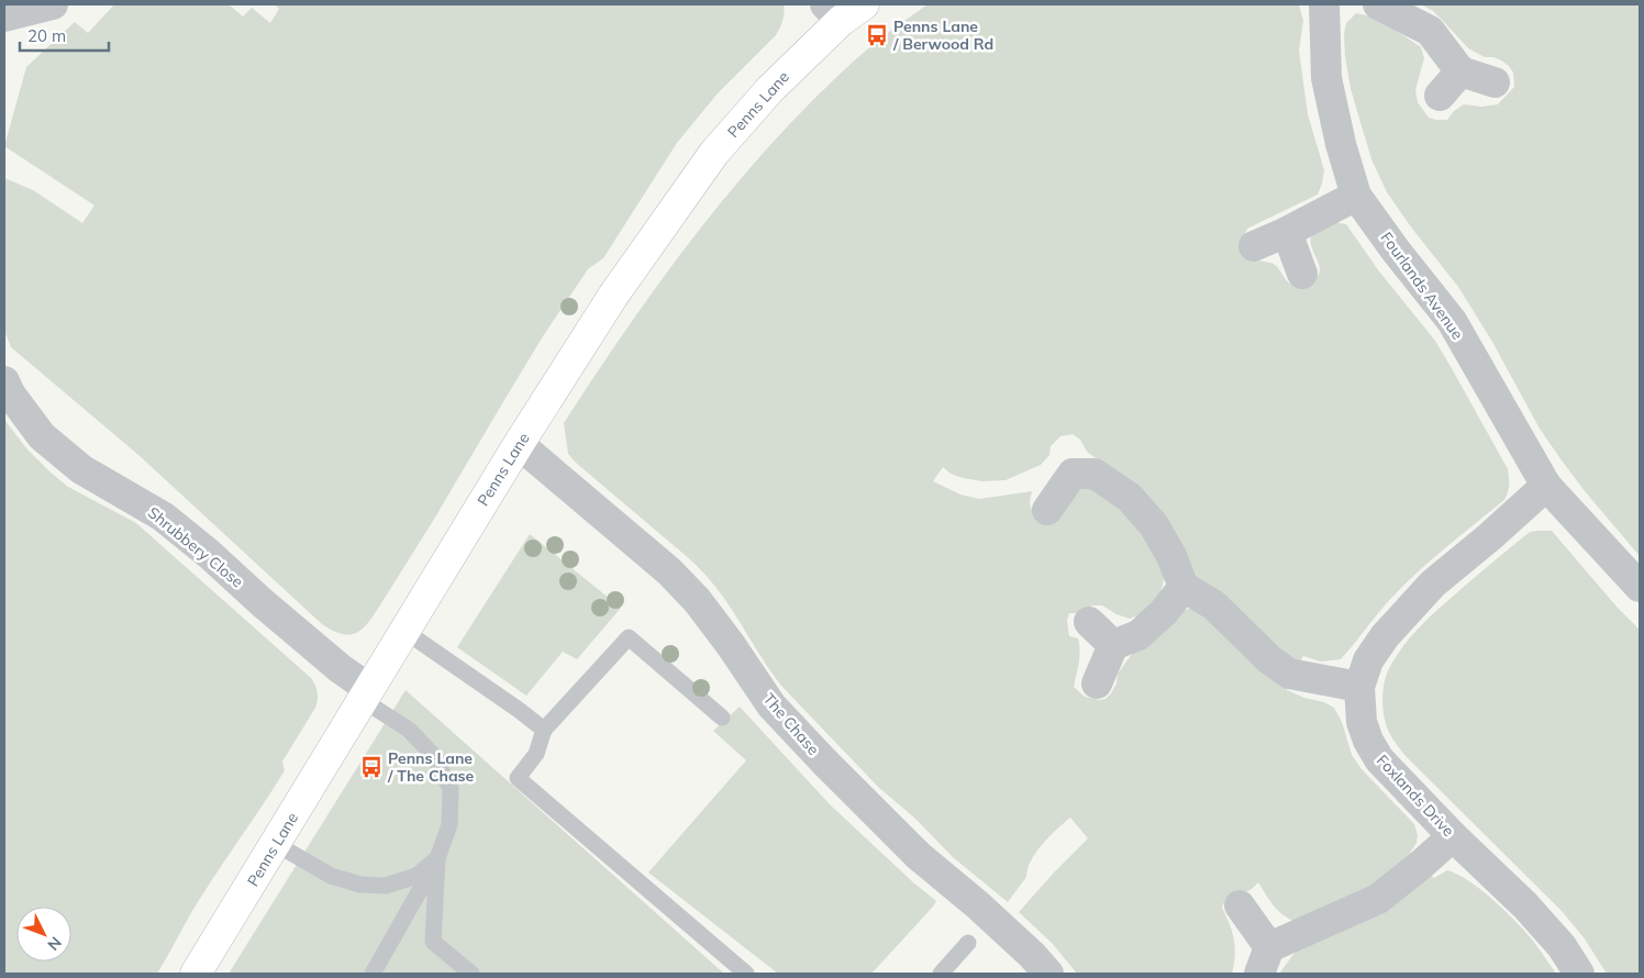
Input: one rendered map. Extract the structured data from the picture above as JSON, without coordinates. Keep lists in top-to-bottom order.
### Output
{
  "streets": {
    "main road": ["Penns Lane"],
    "street": [
      "Fourlands Avenue",
      "Shrubbery Close",
      "The Chase",
      "Foxlands Drive"
    ]
  },
  "crossings": [
    ["Penns Lane", "Shrubbery Close"],
    ["Penns Lane", "The Chase"],
    ["Fourlands Avenue", "Foxlands Drive"]
  ],
  "places": {
    "bus stop": ["Penns Lane / Berwood Rd", "Penns Lane / The Chase"]
  },
  "scale_bar": "20 m",
  "north": "bottom right"
}
